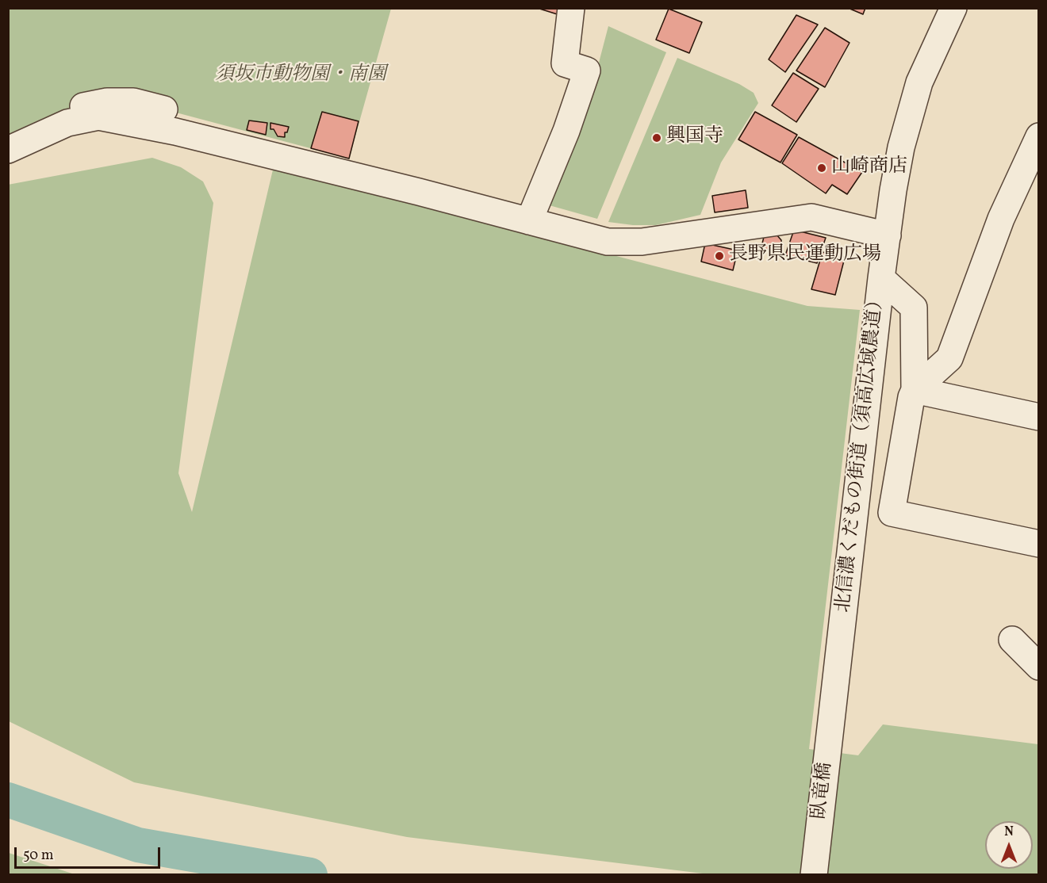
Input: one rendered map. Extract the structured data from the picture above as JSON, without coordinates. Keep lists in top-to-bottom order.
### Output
{
  "streets": {
    "street": ["北信濃くだもの街道（須高広域農道）", "臥竜橋"]
  },
  "crossings": [
    ["北信濃くだもの街道（須高広域農道）", "臥竜橋"]
  ],
  "parks": ["須坂市動物園・南園"],
  "places": ["興国寺", "山崎商店", "長野県民運動広場"],
  "scale_bar": "50 m",
  "north": "top"
}
